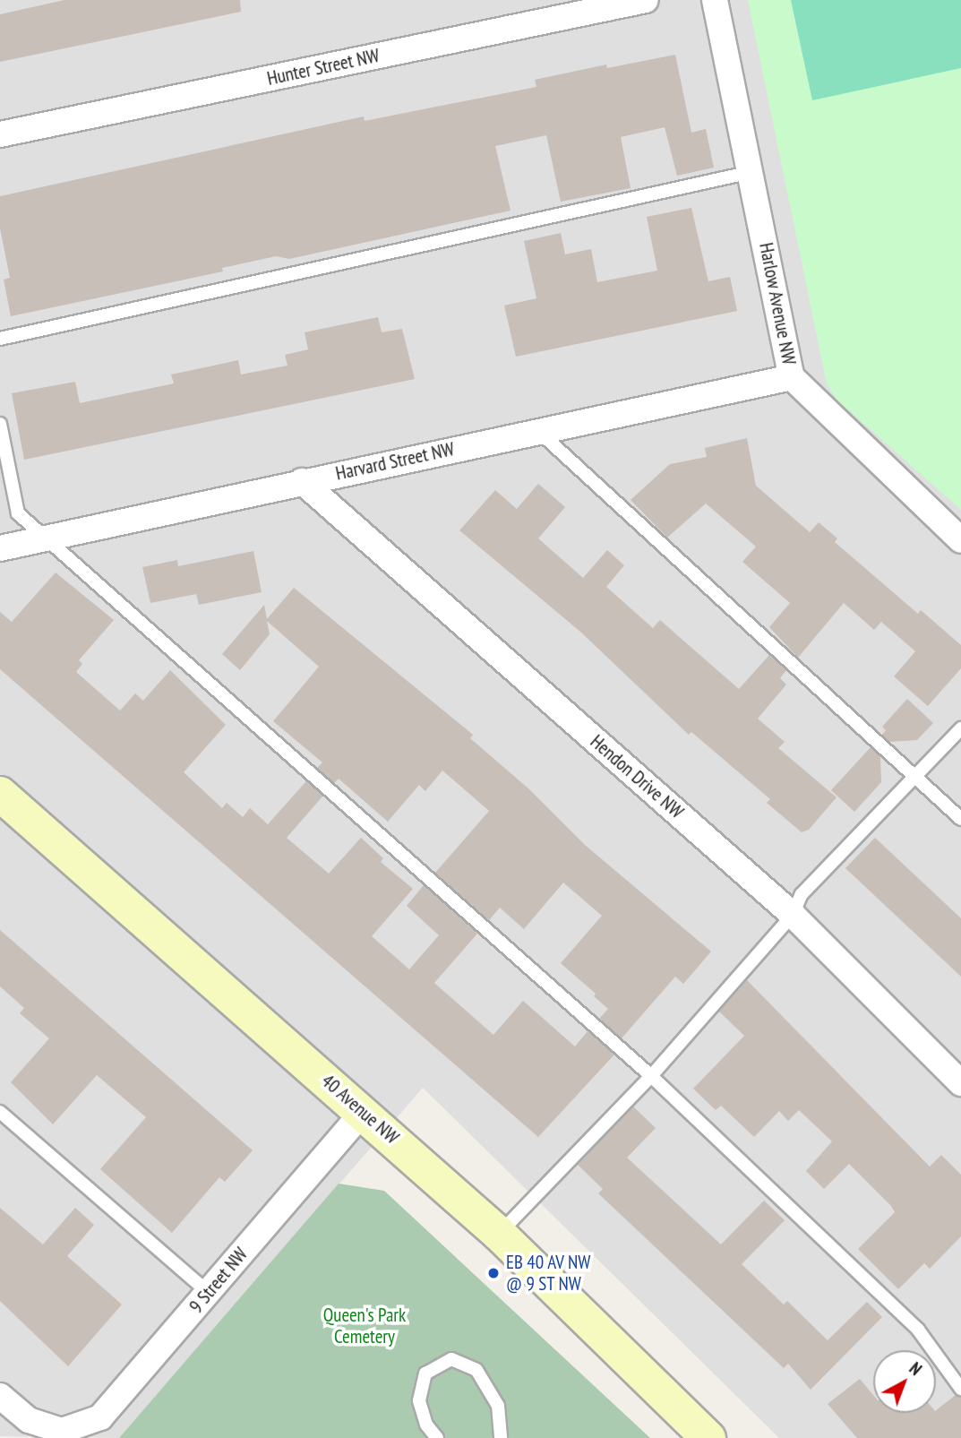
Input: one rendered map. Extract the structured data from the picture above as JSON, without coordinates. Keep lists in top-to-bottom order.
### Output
{
  "streets": {
    "street": [
      "Hunter Street NW",
      "Harlow Avenue NW",
      "Harvard Street NW",
      "Hendon Drive NW",
      "40 Avenue NW",
      "9 Street NW"
    ]
  },
  "crossings": [
    ["Harlow Avenue NW", "Harvard Street NW"],
    ["Harvard Street NW", "Hendon Drive NW"],
    ["40 Avenue NW", "9 Street NW"]
  ],
  "parks": ["Queen's Park Cemetery"],
  "places": ["EB 40 AV NW @ 9 ST NW"],
  "north": "top right"
}
